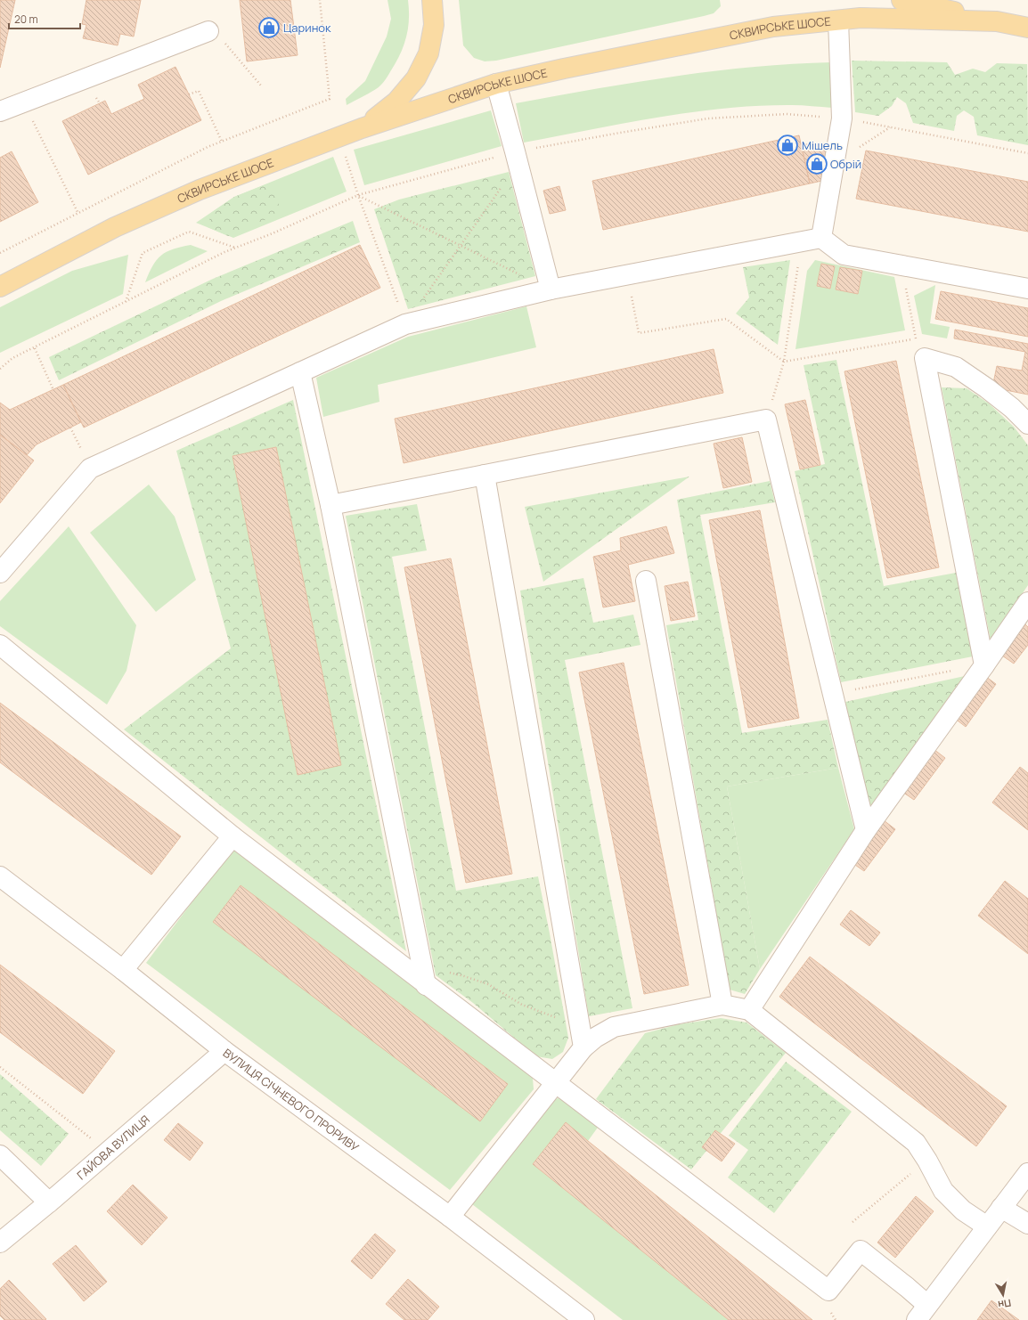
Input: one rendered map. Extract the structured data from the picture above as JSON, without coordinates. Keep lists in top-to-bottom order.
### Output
{
  "streets": {
    "main road": ["СКВИРСЬКЕ ШОСЕ"],
    "street": ["ВУЛИЦЯ СІЧНЕВОГО ПРОРИВУ", "ГАЙОВА ВУЛИЦЯ"]
  },
  "crossings": [
    ["ВУЛИЦЯ СІЧНЕВОГО ПРОРИВУ", "ГАЙОВА ВУЛИЦЯ"]
  ],
  "places": {
    "shop": ["Царинок", "Мішель", "Обрій"]
  },
  "scale_bar": "20 m",
  "north": "bottom"
}
